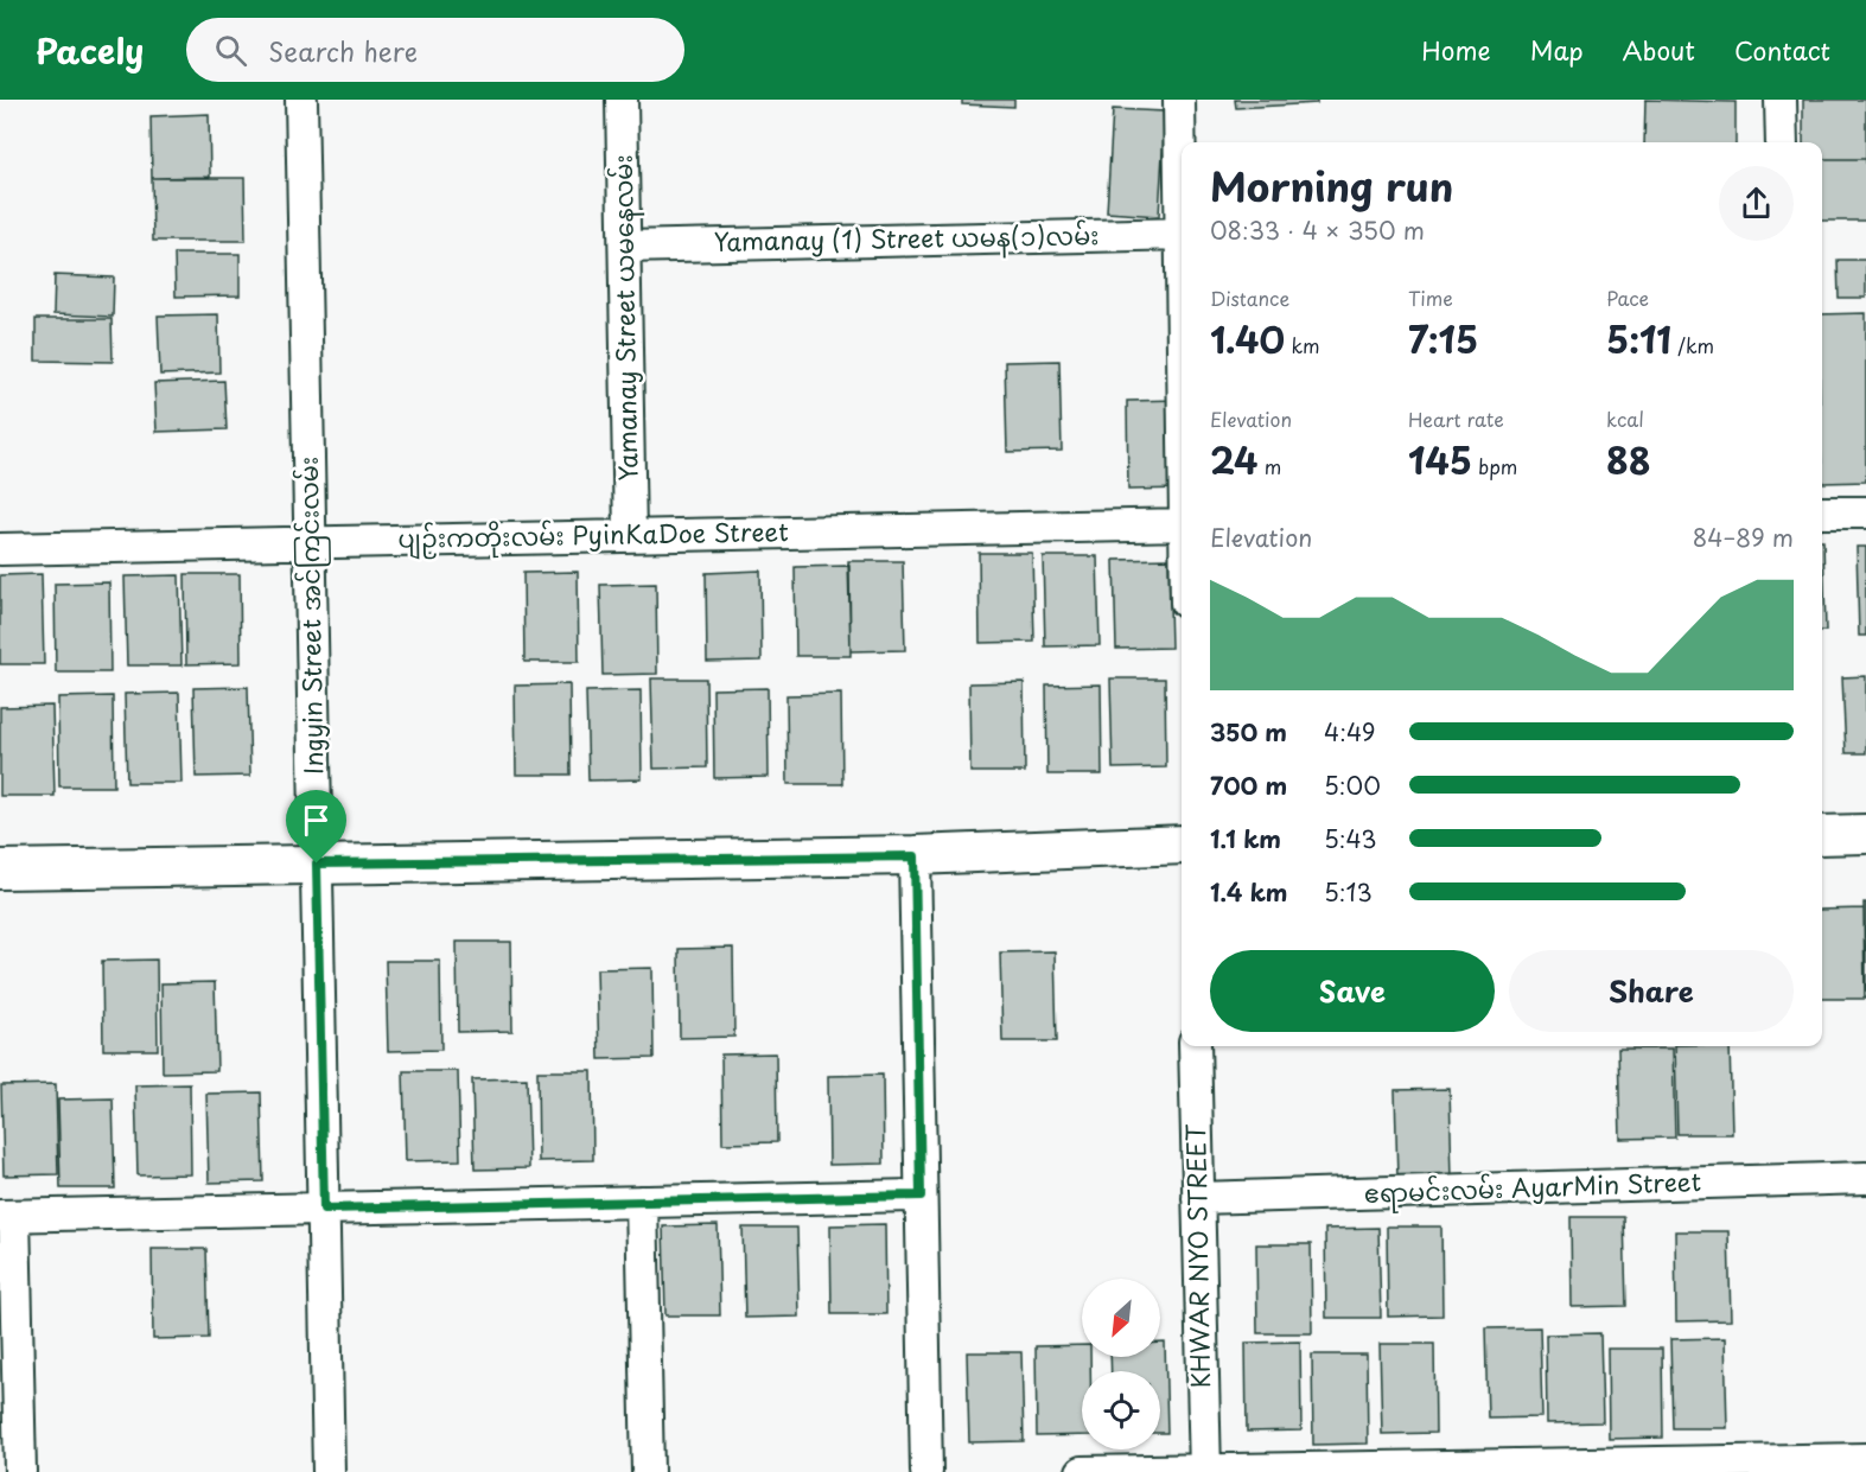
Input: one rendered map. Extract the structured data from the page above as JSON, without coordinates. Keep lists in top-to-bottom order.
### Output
{
  "streets": {
    "street": [
      "Yamanay (1) Street ယမန(၁)လမ်း",
      "Yamanay Street ယမနေလမ်း",
      "ပျဉ်းကတိုးလမ်း PyinKaDoe Street",
      "Ingyin Street အင်ကြင်းလမ်း",
      "ဧရာမင်းလမ်း AyarMin Street",
      "KHWAR NYO STREET"
    ]
  },
  "crossings": [
    ["Yamanay (1) Street ယမန(၁)လမ်း", "Yamanay Street ယမနေလမ်း"],
    ["Yamanay Street ယမနေလမ်း", "ပျဉ်းကတိုးလမ်း PyinKaDoe Street"],
    ["ပျဉ်းကတိုးလမ်း PyinKaDoe Street", "Ingyin Street အင်ကြင်းလမ်း"],
    ["ဧရာမင်းလမ်း AyarMin Street", "KHWAR NYO STREET"]
  ],
  "north": "bottom left",
  "page": {
    "header": "Pacely",
    "search": "Search here",
    "nav": [
      "Home",
      "Map",
      "About",
      "Contact"
    ],
    "heading": ["Morning run", "08:33 · 4 × 350 m"],
    "stats": [
      ["Distance", "1.40 km"],
      ["Time", "7:15"],
      ["Pace", "5:11 /km"],
      ["Elevation", "24 m"],
      ["Heart rate", "145 bpm"],
      ["kcal", "88"]
    ],
    "chart": ["Elevation", "84–89 m"],
    "list": [
      {
        "name": "350 m",
        "note": "4:49"
      },
      {
        "name": "700 m",
        "note": "5:00"
      },
      {
        "name": "1.1 km",
        "note": "5:43"
      },
      {
        "name": "1.4 km",
        "note": "5:13"
      }
    ],
    "buttons": ["Save", "Share"]
  }
}
